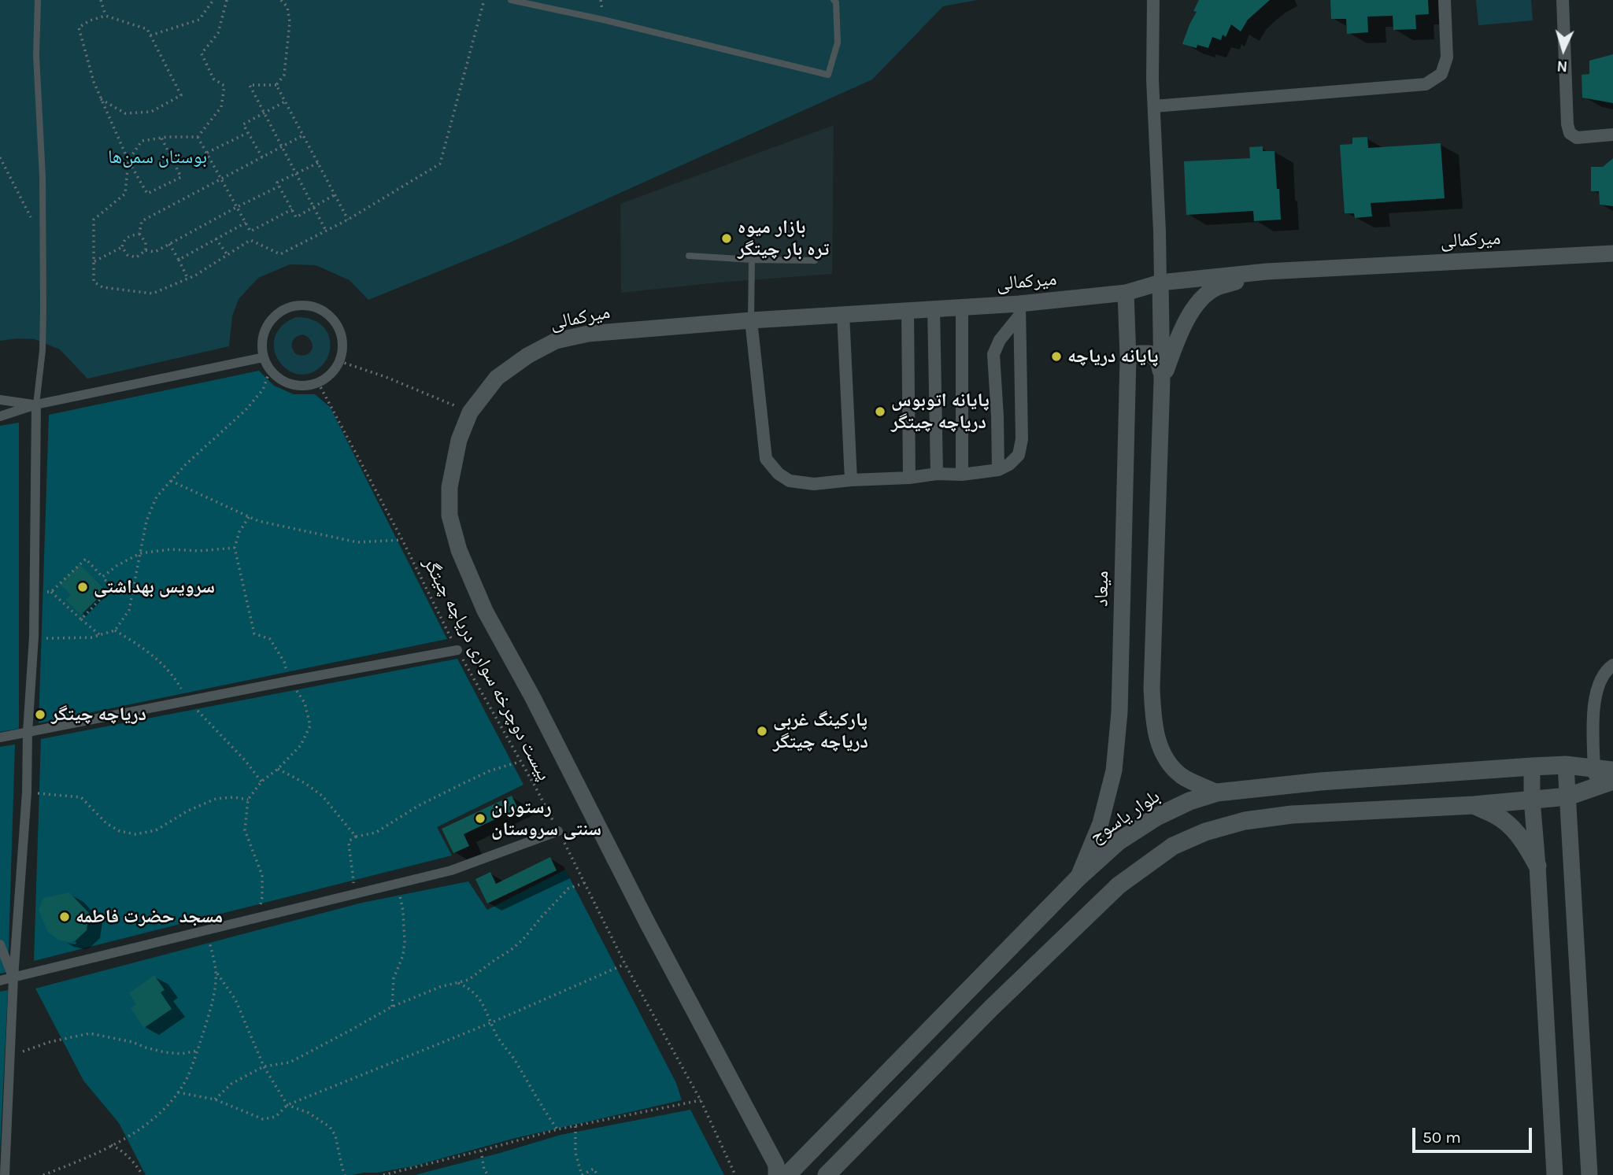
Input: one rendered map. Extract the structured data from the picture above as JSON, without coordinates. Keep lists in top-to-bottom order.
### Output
{
  "streets": {
    "main road": ["بلوار یاسوج"],
    "street": ["میرکمالی", "میعاد"],
    "path": ["پیست دوچرخه سواری دریاچه چیتگر"]
  },
  "crossings": [
    ["میرکمالی", "میعاد"],
    ["میرکمالی", "بلوار یاسوج"],
    ["میعاد", "بلوار یاسوج"]
  ],
  "parks": ["بوستان سمن‌ها"],
  "places": [
    "بازار میوه تره بار چیتگر",
    "پایانه دریاچه",
    "پایانه اتوبوس دریاچه چیتگر",
    "سرویس بهداشتی",
    "دریاچه چیتگر",
    "پارکینگ غربی دریاچه چیتگر",
    "رستوران سنتی سروستان",
    "مسجد حضرت فاطمه"
  ],
  "scale_bar": "50 m",
  "north": "bottom"
}
